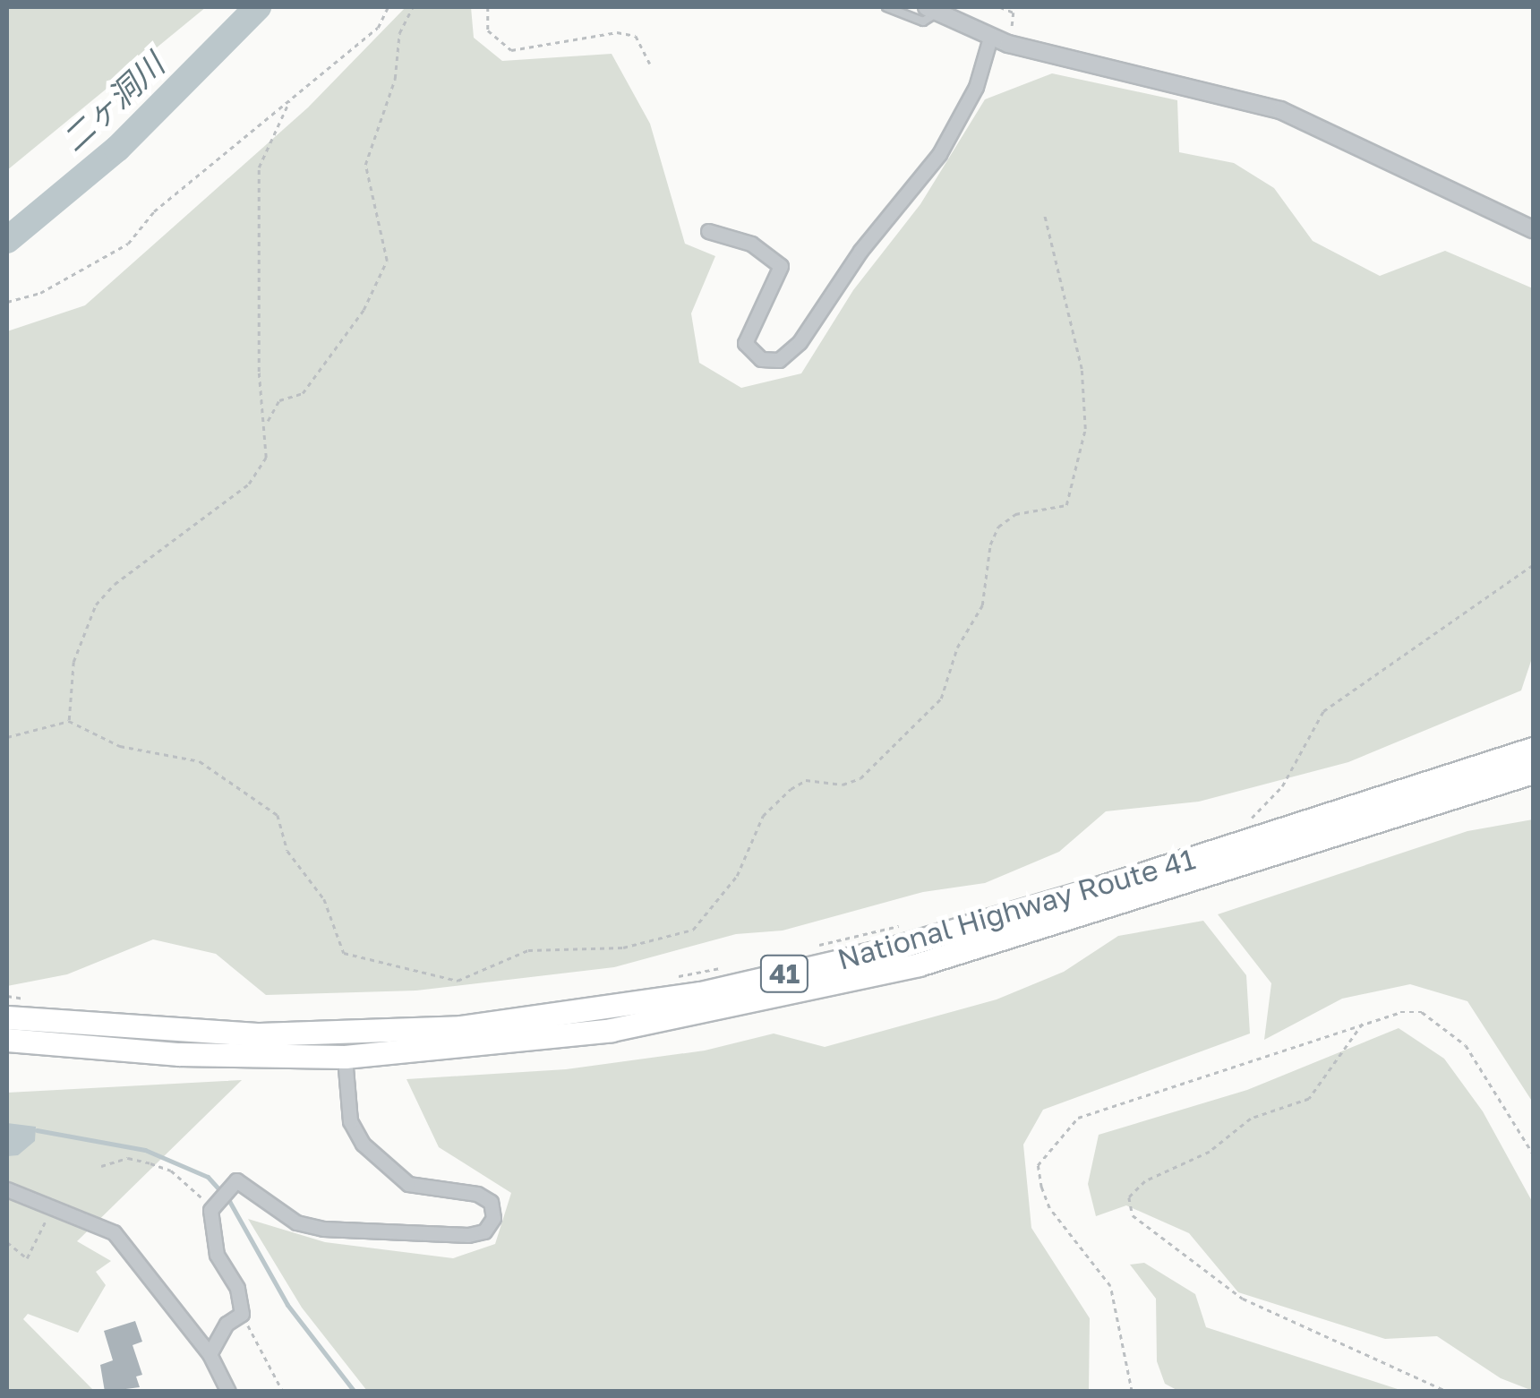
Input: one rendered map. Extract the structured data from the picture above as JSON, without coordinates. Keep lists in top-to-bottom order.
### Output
{
  "streets": {
    "highway": ["National Highway Route 41", "41"]
  },
  "water": ["二ヶ洞川"]
}
